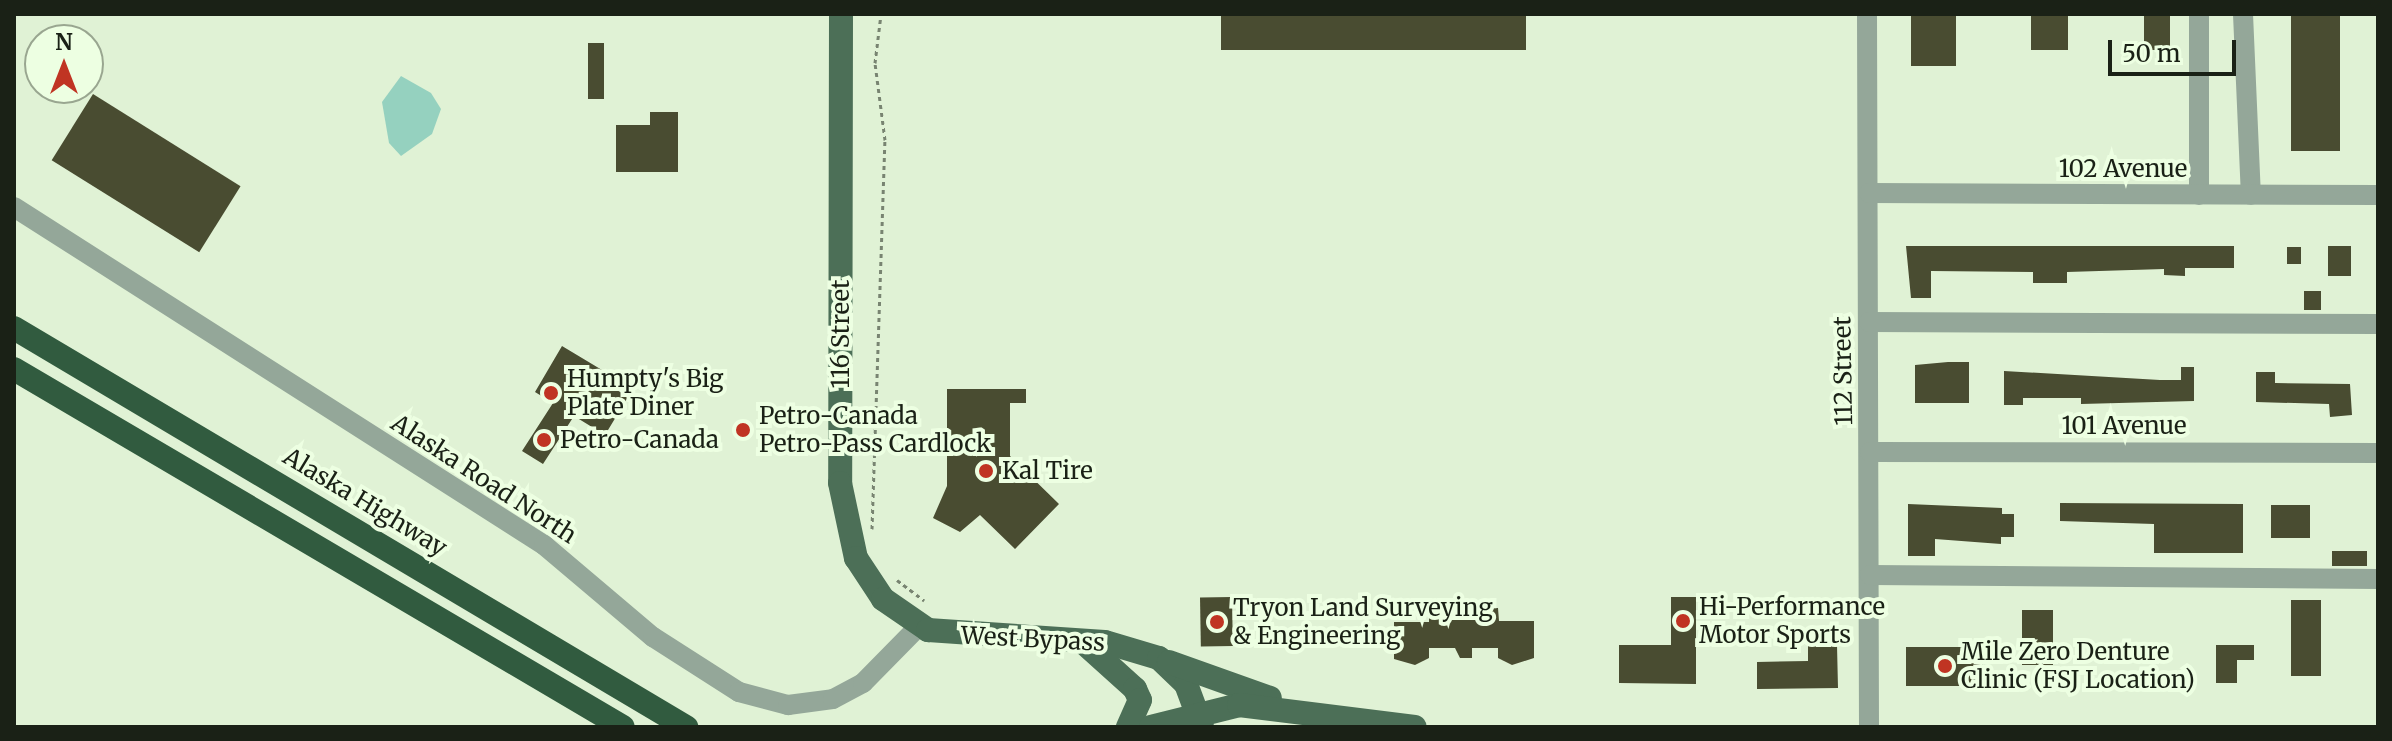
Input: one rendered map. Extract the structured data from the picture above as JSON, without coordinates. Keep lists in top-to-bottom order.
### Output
{
  "streets": {
    "highway": ["Alaska Highway"],
    "main road": ["116 Street", "West Bypass"],
    "street": [
      "102 Avenue",
      "112 Street",
      "101 Avenue",
      "Alaska Road North"
    ]
  },
  "crossings": [
    ["102 Avenue", "112 Street"],
    ["116 Street", "Alaska Road North"],
    ["116 Street", "West Bypass"],
    ["112 Street", "101 Avenue"],
    ["Alaska Road North", "West Bypass"]
  ],
  "places": [
    "Humpty's Big Plate Diner",
    "Petro-Canada Petro-Pass Cardlock",
    "Petro-Canada",
    "Kal Tire",
    "Hi-Performance Motor Sports",
    "Tryon Land Surveying & Engineering",
    "Mile Zero Denture Clinic (FSJ Location)"
  ],
  "scale_bar": "50 m",
  "north": "top"
}
